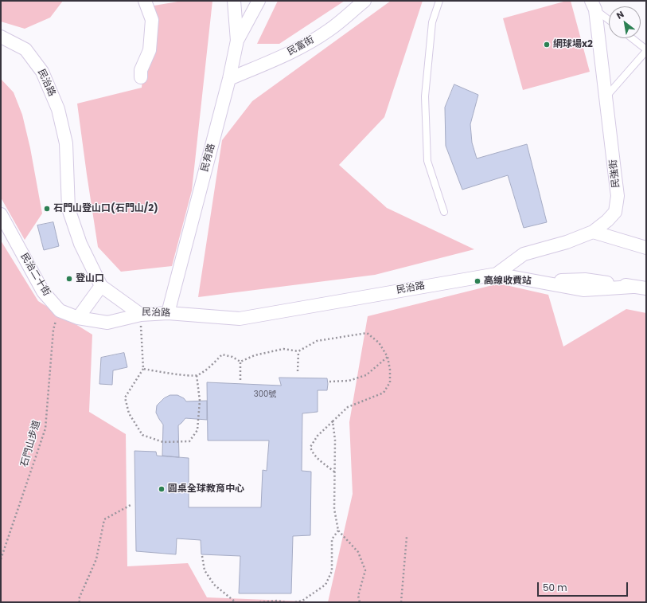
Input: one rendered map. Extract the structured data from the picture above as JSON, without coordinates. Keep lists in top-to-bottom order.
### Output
{
  "streets": {
    "street": [
      "民富街",
      "民治路",
      "民有路",
      "民強街",
      "民治二十街"
    ],
    "path": ["石門山步道"]
  },
  "crossings": [
    ["民富街", "民有路"],
    ["民治路", "民有路"],
    ["民治路", "民強街"],
    ["民治路", "民治二十街"],
    ["民治二十街", "石門山步道"]
  ],
  "places": [
    "網球場x2",
    "石門山登山口(石門山/2)",
    "登山口",
    "高線收費站",
    "圓桌全球教育中心"
  ],
  "house_numbers": ["300號"],
  "scale_bar": "50 m",
  "north": "top left"
}
